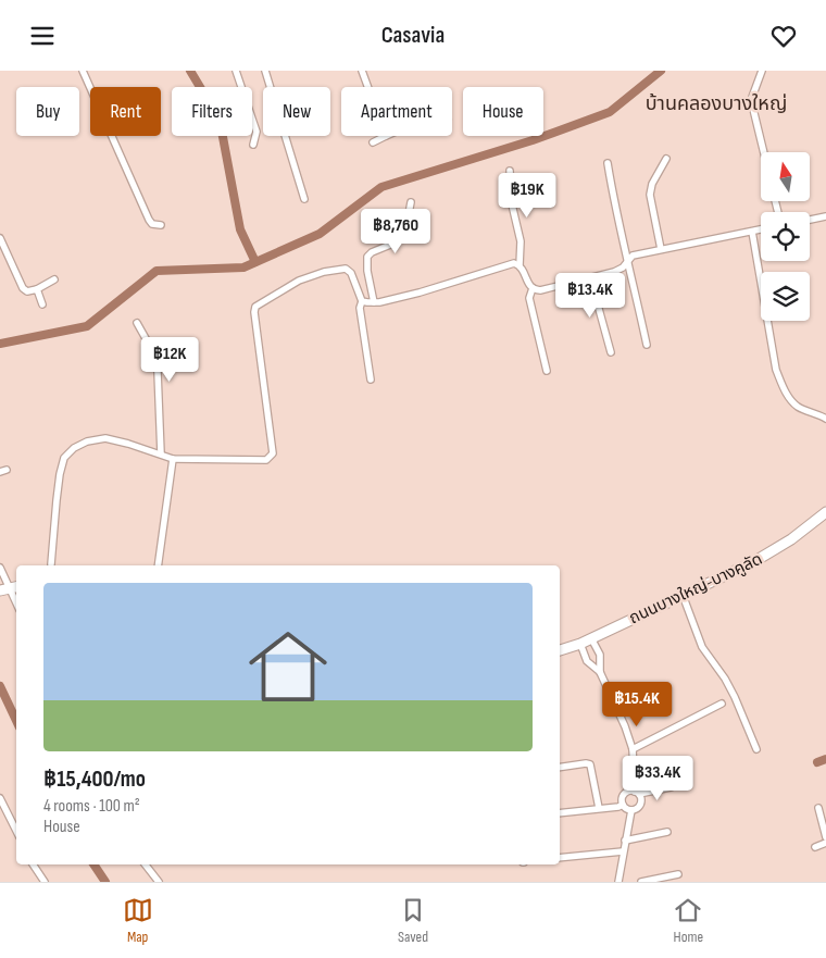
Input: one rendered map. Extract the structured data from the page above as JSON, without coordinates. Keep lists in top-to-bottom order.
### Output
{
  "streets": {
    "street": ["ถนนบางใหญ่-บางคูลัด"]
  },
  "districts": ["บ้านคลองบางใหญ่"],
  "north": "top",
  "page": {
    "header": "Casavia",
    "chip": [
      "Buy",
      "Rent",
      "Filters",
      "New",
      "Apartment",
      "House"
    ],
    "price": [
      "฿19K",
      "฿8,760",
      "฿13.4K",
      "฿12K",
      "฿15.4K",
      "฿33.4K"
    ],
    "list": [
      {
        "name": "฿15,400/mo",
        "note": "4 rooms · 100 m² · House"
      }
    ],
    "tabs": ["Map", "Saved", "Home"]
  }
}
